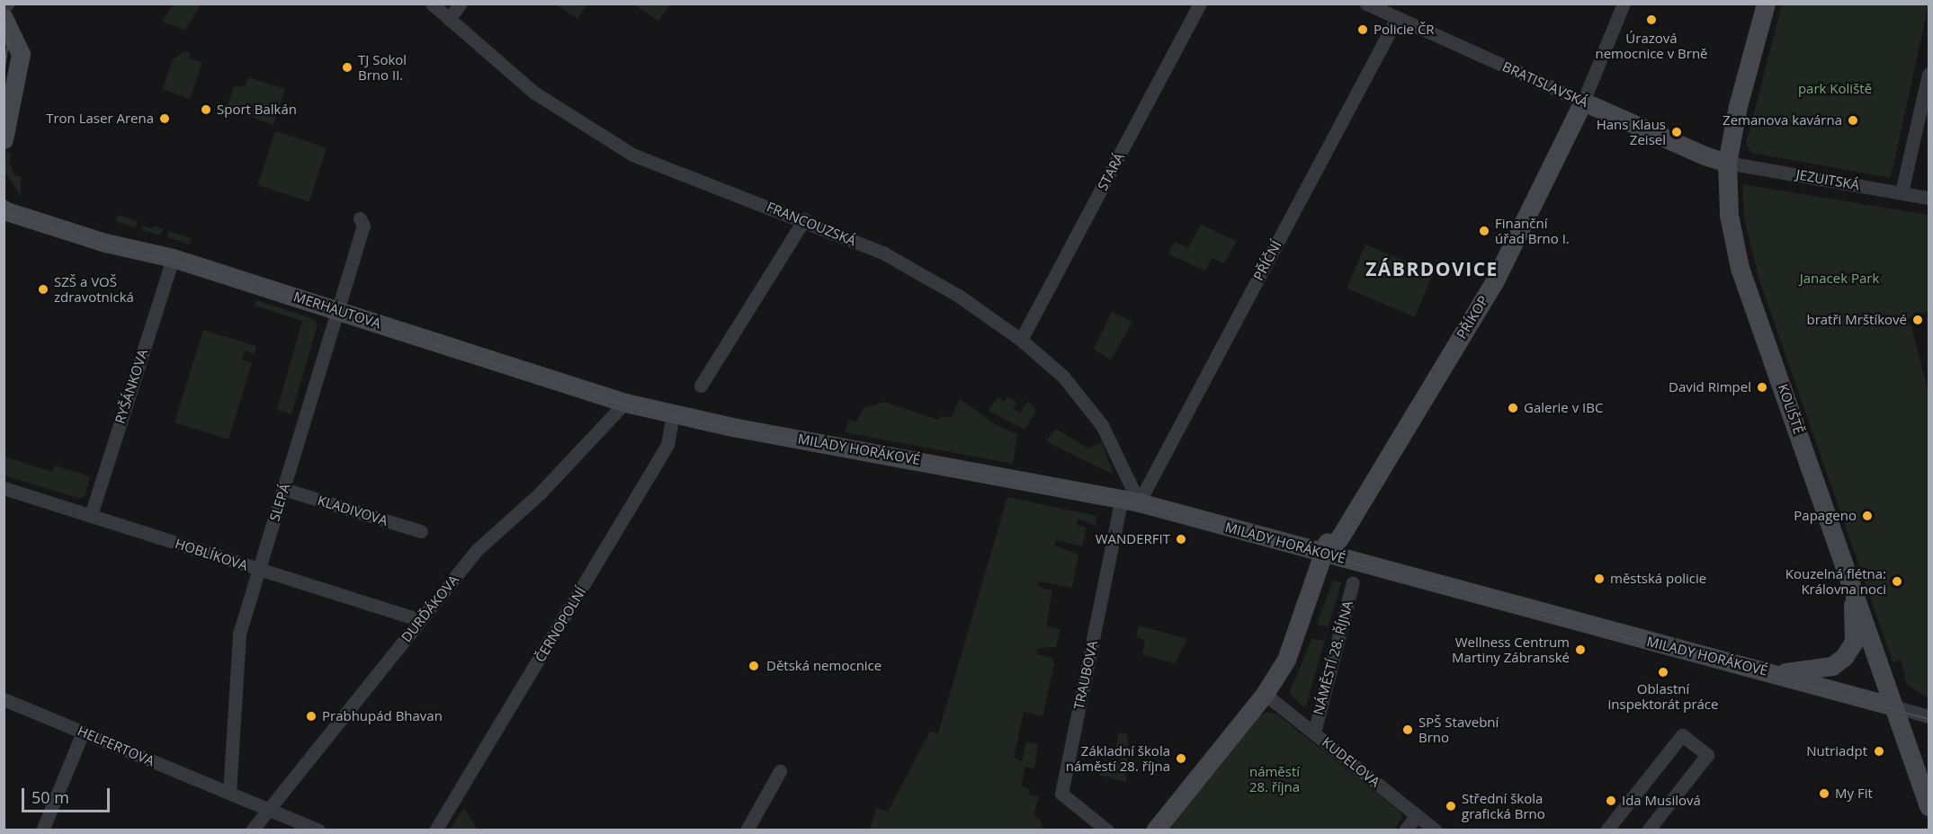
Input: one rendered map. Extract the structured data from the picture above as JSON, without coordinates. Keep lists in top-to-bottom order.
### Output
{
  "streets": {
    "street": [
      "BRATISLAVSKÁ",
      "STARÁ",
      "JEZUITSKÁ",
      "FRANCOUZSKÁ",
      "PŘÍČNÍ",
      "MERHAUTOVA",
      "PŘÍKOP",
      "RYŠÁNKOVA",
      "KOLIŠTĚ",
      "MILADY HORÁKOVÉ",
      "SLEPÁ",
      "KLADIVOVA",
      "HOBLÍKOVA",
      "DURĎÁKOVA",
      "ČERNOPOLNÍ",
      "NÁMĚSTÍ 28. ŘÍJNA",
      "TRAUBOVA",
      "HELFERTOVA",
      "KUDELOVA"
    ]
  },
  "crossings": [
    ["BRATISLAVSKÁ", "JEZUITSKÁ"],
    ["BRATISLAVSKÁ", "PŘÍČNÍ"],
    ["BRATISLAVSKÁ", "PŘÍKOP"],
    ["BRATISLAVSKÁ", "KOLIŠTĚ"],
    ["STARÁ", "FRANCOUZSKÁ"],
    ["JEZUITSKÁ", "KOLIŠTĚ"],
    ["FRANCOUZSKÁ", "PŘÍČNÍ"],
    ["FRANCOUZSKÁ", "MILADY HORÁKOVÉ"],
    ["FRANCOUZSKÁ", "TRAUBOVA"],
    ["PŘÍČNÍ", "MILADY HORÁKOVÉ"],
    ["PŘÍČNÍ", "TRAUBOVA"],
    ["MERHAUTOVA", "RYŠÁNKOVA"],
    ["MERHAUTOVA", "MILADY HORÁKOVÉ"],
    ["MERHAUTOVA", "SLEPÁ"],
    ["MERHAUTOVA", "DURĎÁKOVA"],
    ["MERHAUTOVA", "ČERNOPOLNÍ"],
    ["PŘÍKOP", "MILADY HORÁKOVÉ"],
    ["RYŠÁNKOVA", "HOBLÍKOVA"],
    ["KOLIŠTĚ", "MILADY HORÁKOVÉ"],
    ["MILADY HORÁKOVÉ", "ČERNOPOLNÍ"],
    ["MILADY HORÁKOVÉ", "TRAUBOVA"],
    ["SLEPÁ", "KLADIVOVA"],
    ["SLEPÁ", "HOBLÍKOVA"],
    ["SLEPÁ", "HELFERTOVA"],
    ["HOBLÍKOVA", "DURĎÁKOVA"],
    ["DURĎÁKOVA", "HELFERTOVA"],
    ["NÁMĚSTÍ 28. ŘÍJNA", "KUDELOVA"]
  ],
  "districts": ["ZÁBRDOVICE"],
  "parks": ["park Koliště", "Janacek Park", "náměstí 28. října"],
  "places": [
    "Úrazová nemocnice v Brně",
    "Policie ČR",
    "TJ Sokol Brno II.",
    "Sport Balkán",
    "Tron Laser Arena",
    "Zemanova kavárna",
    "Hans Klaus Zeisel",
    "Finanční úřad Brno I.",
    "SZŠ a VOŠ zdravotnická",
    "bratři Mrštíkové",
    "David Rimpel",
    "Galerie v IBC",
    "Papageno",
    "WANDERFIT",
    "městská policie",
    "Kouzelná flétna: Královna noci",
    "Wellness Centrum Martiny Zábranské",
    "Dětská nemocnice",
    "Oblastní inspektorát práce",
    "Prabhupád Bhavan",
    "SPŠ Stavební Brno",
    "Nutriadpt",
    "Základní škola náměstí 28. října",
    "My Fit",
    "Ida Musilová",
    "Střední škola grafická Brno"
  ],
  "scale_bar": "50 m"
}
